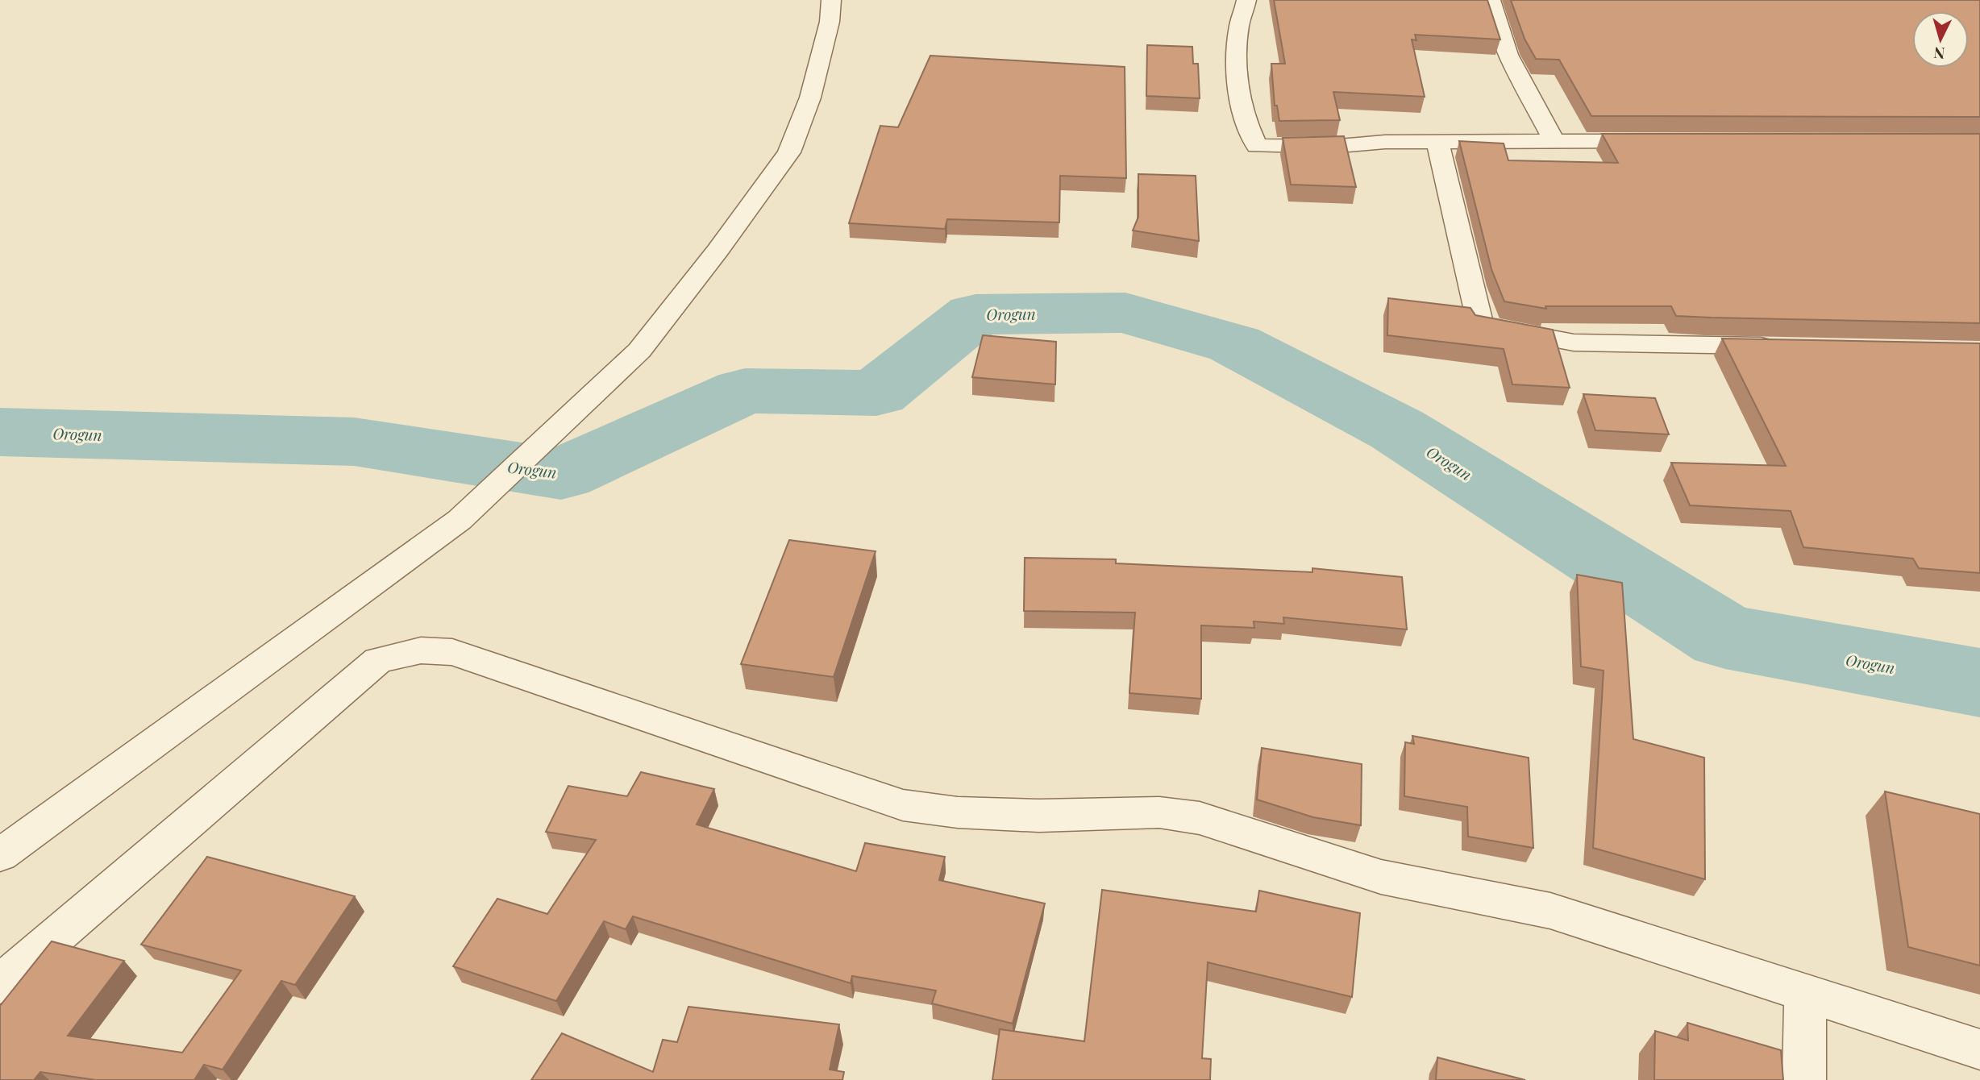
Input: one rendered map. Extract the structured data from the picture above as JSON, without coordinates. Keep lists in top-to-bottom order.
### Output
{
  "water": ["Orogun"],
  "north": "bottom"
}
